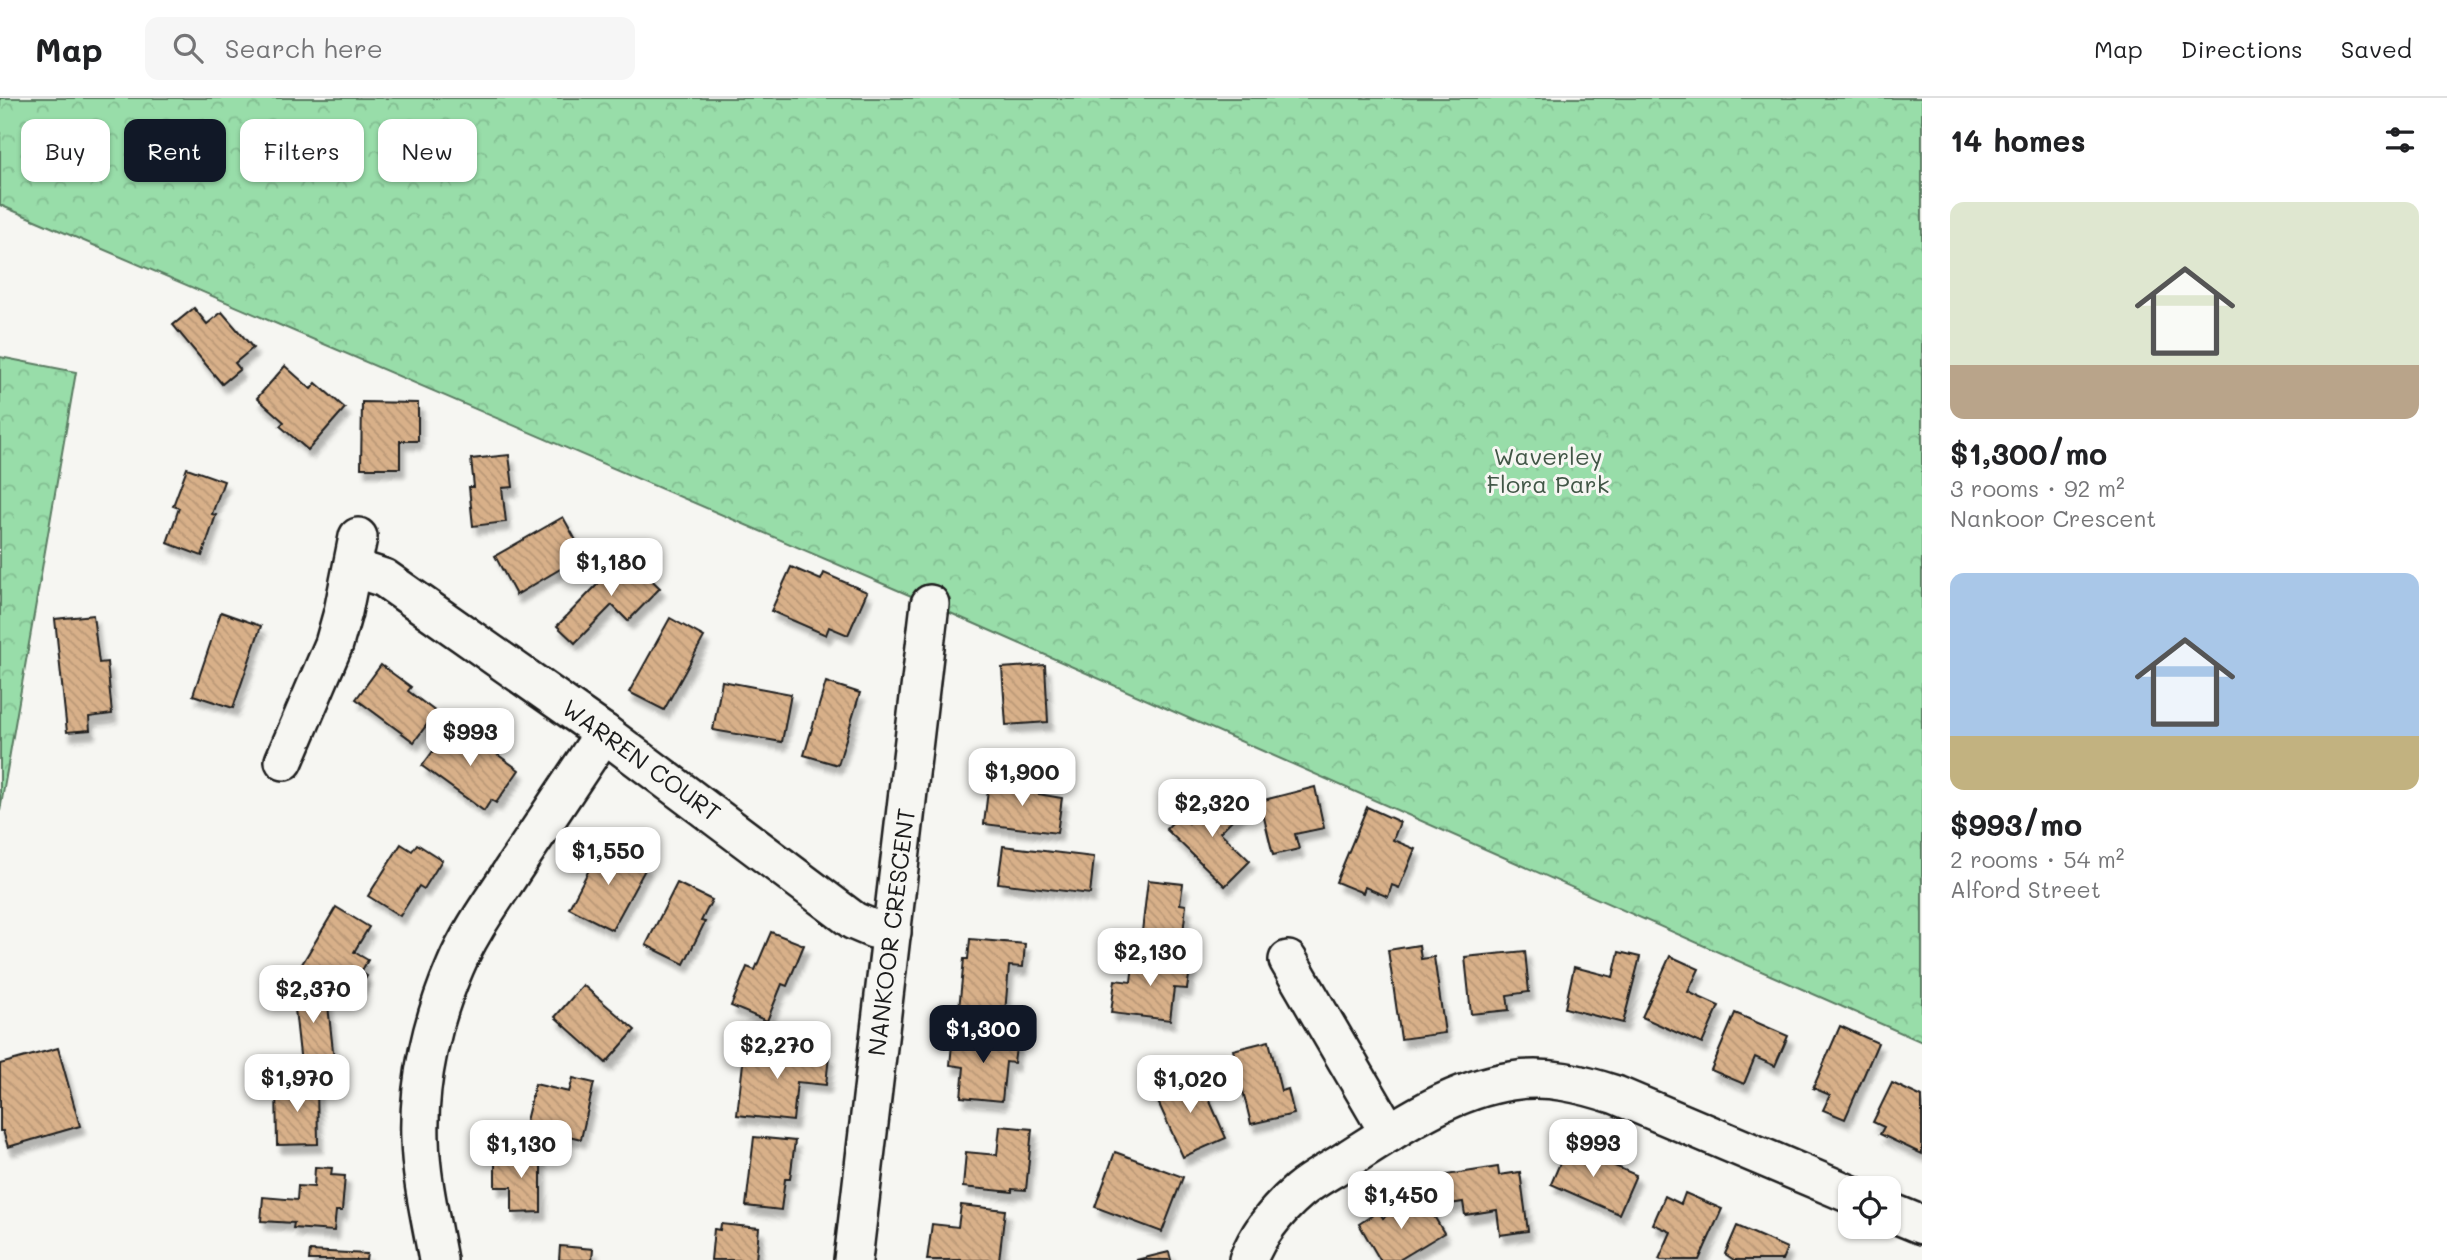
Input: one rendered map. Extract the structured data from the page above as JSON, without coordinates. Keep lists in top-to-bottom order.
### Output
{
  "streets": {
    "street": ["WARREN COURT", "NANKOOR CRESCENT"]
  },
  "crossings": [
    ["WARREN COURT", "NANKOOR CRESCENT"]
  ],
  "parks": ["Waverley Flora Park"],
  "page": {
    "header": "Map",
    "search": "Search here",
    "nav": ["Map", "Directions", "Saved"],
    "heading": "14 homes",
    "chip": [
      "Buy",
      "Rent",
      "Filters",
      "New"
    ],
    "list": [
      {
        "name": "$1,300/mo",
        "note": "3 rooms · 92 m² · Nankoor Crescent"
      },
      {
        "name": "$993/mo",
        "note": "2 rooms · 54 m² · Alford Street"
      }
    ],
    "price": [
      "$1,180",
      "$993",
      "$1,900",
      "$2,320",
      "$1,550",
      "$2,130",
      "$2,370",
      "$1,300",
      "$2,270",
      "$1,970",
      "$1,020",
      "$993",
      "$1,130",
      "$1,450"
    ]
  }
}
